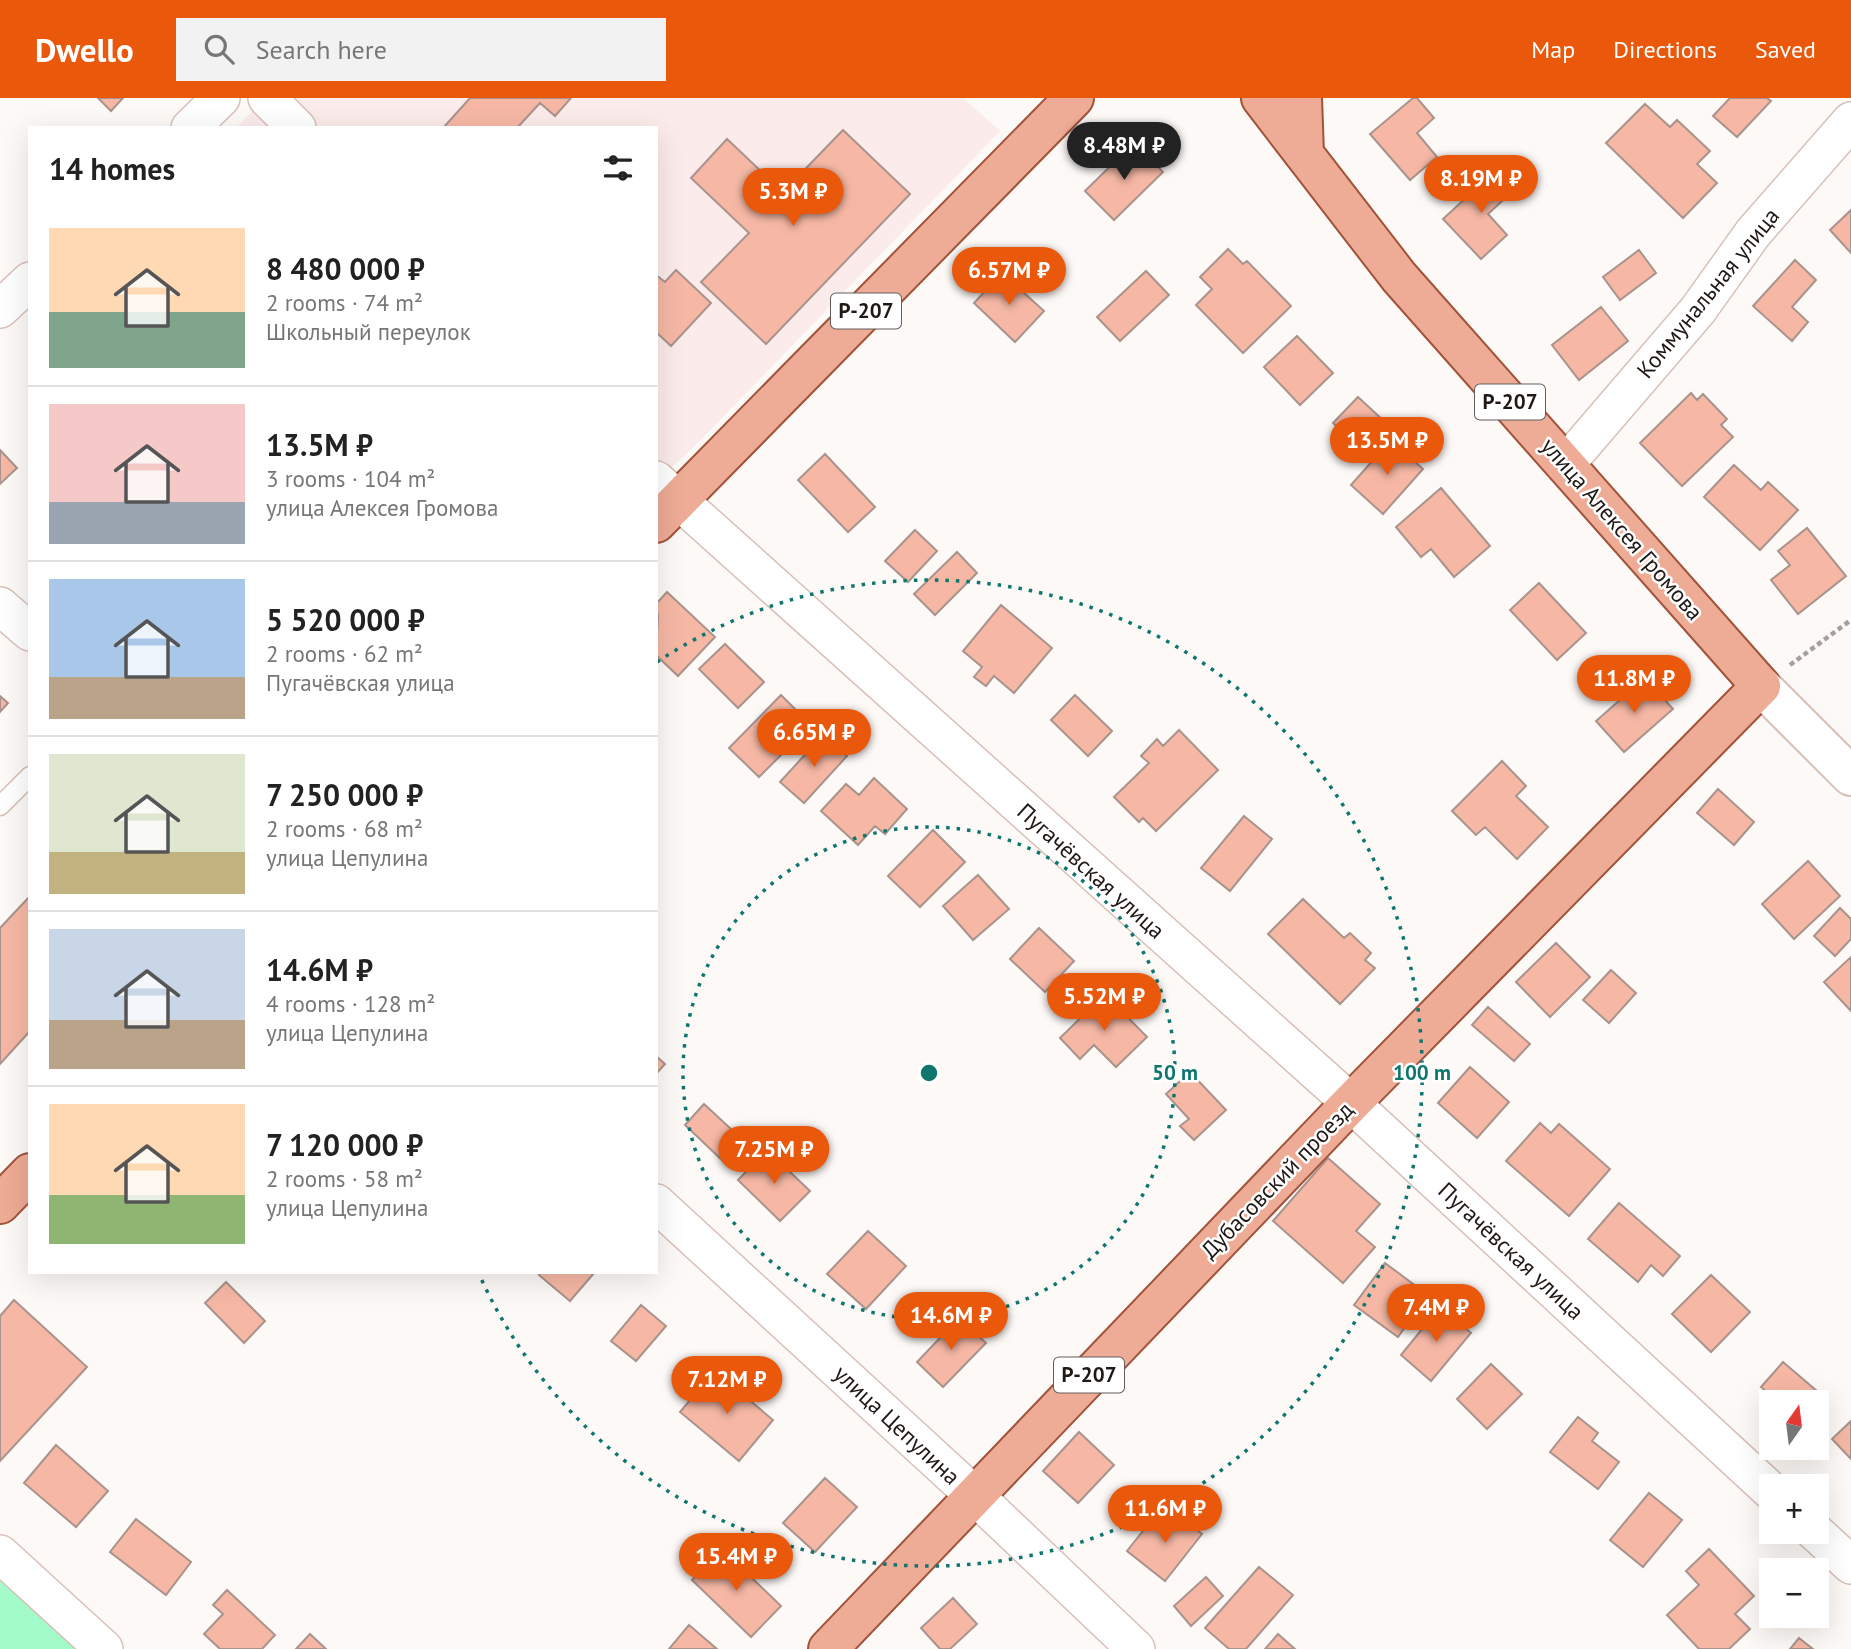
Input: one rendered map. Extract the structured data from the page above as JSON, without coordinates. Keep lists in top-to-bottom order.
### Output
{
  "streets": {
    "main road": ["Р-207", "улица Алексея Громова", "Дубасовский проезд"],
    "street": ["Коммунальная улица", "Пугачёвская улица", "улица Цепулина"]
  },
  "crossings": [
    ["Коммунальная улица", "улица Алексея Громова"],
    ["Р-207", "Пугачёвская улица"],
    ["улица Алексея Громова", "Дубасовский проезд"],
    ["Пугачёвская улица", "Дубасовский проезд"],
    ["Дубасовский проезд", "улица Цепулина"]
  ],
  "north": "top",
  "page": {
    "header": "Dwello",
    "search": "Search here",
    "nav": ["Map", "Directions", "Saved"],
    "price": [
      "8.48M ₽",
      "8.19M ₽",
      "5.3M ₽",
      "6.57M ₽",
      "13.5M ₽",
      "11.8M ₽",
      "6.65M ₽",
      "5.52M ₽",
      "7.25M ₽",
      "7.4M ₽",
      "14.6M ₽",
      "7.12M ₽",
      "11.6M ₽",
      "15.4M ₽"
    ],
    "heading": "14 homes",
    "list": [
      {
        "name": "8 480 000 ₽",
        "note": "2 rooms · 74 m² · Школьный переулок"
      },
      {
        "name": "13.5M ₽",
        "note": "3 rooms · 104 m² · улица Алексея Громова"
      },
      {
        "name": "5 520 000 ₽",
        "note": "2 rooms · 62 m² · Пугачёвская улица"
      },
      {
        "name": "7 250 000 ₽",
        "note": "2 rooms · 68 m² · улица Цепулина"
      },
      {
        "name": "14.6M ₽",
        "note": "4 rooms · 128 m² · улица Цепулина"
      },
      {
        "name": "7 120 000 ₽",
        "note": "2 rooms · 58 m² · улица Цепулина"
      }
    ],
    "map_buttons": ["+", "−"]
  },
  "rings": ["50 m", "100 m"]
}
